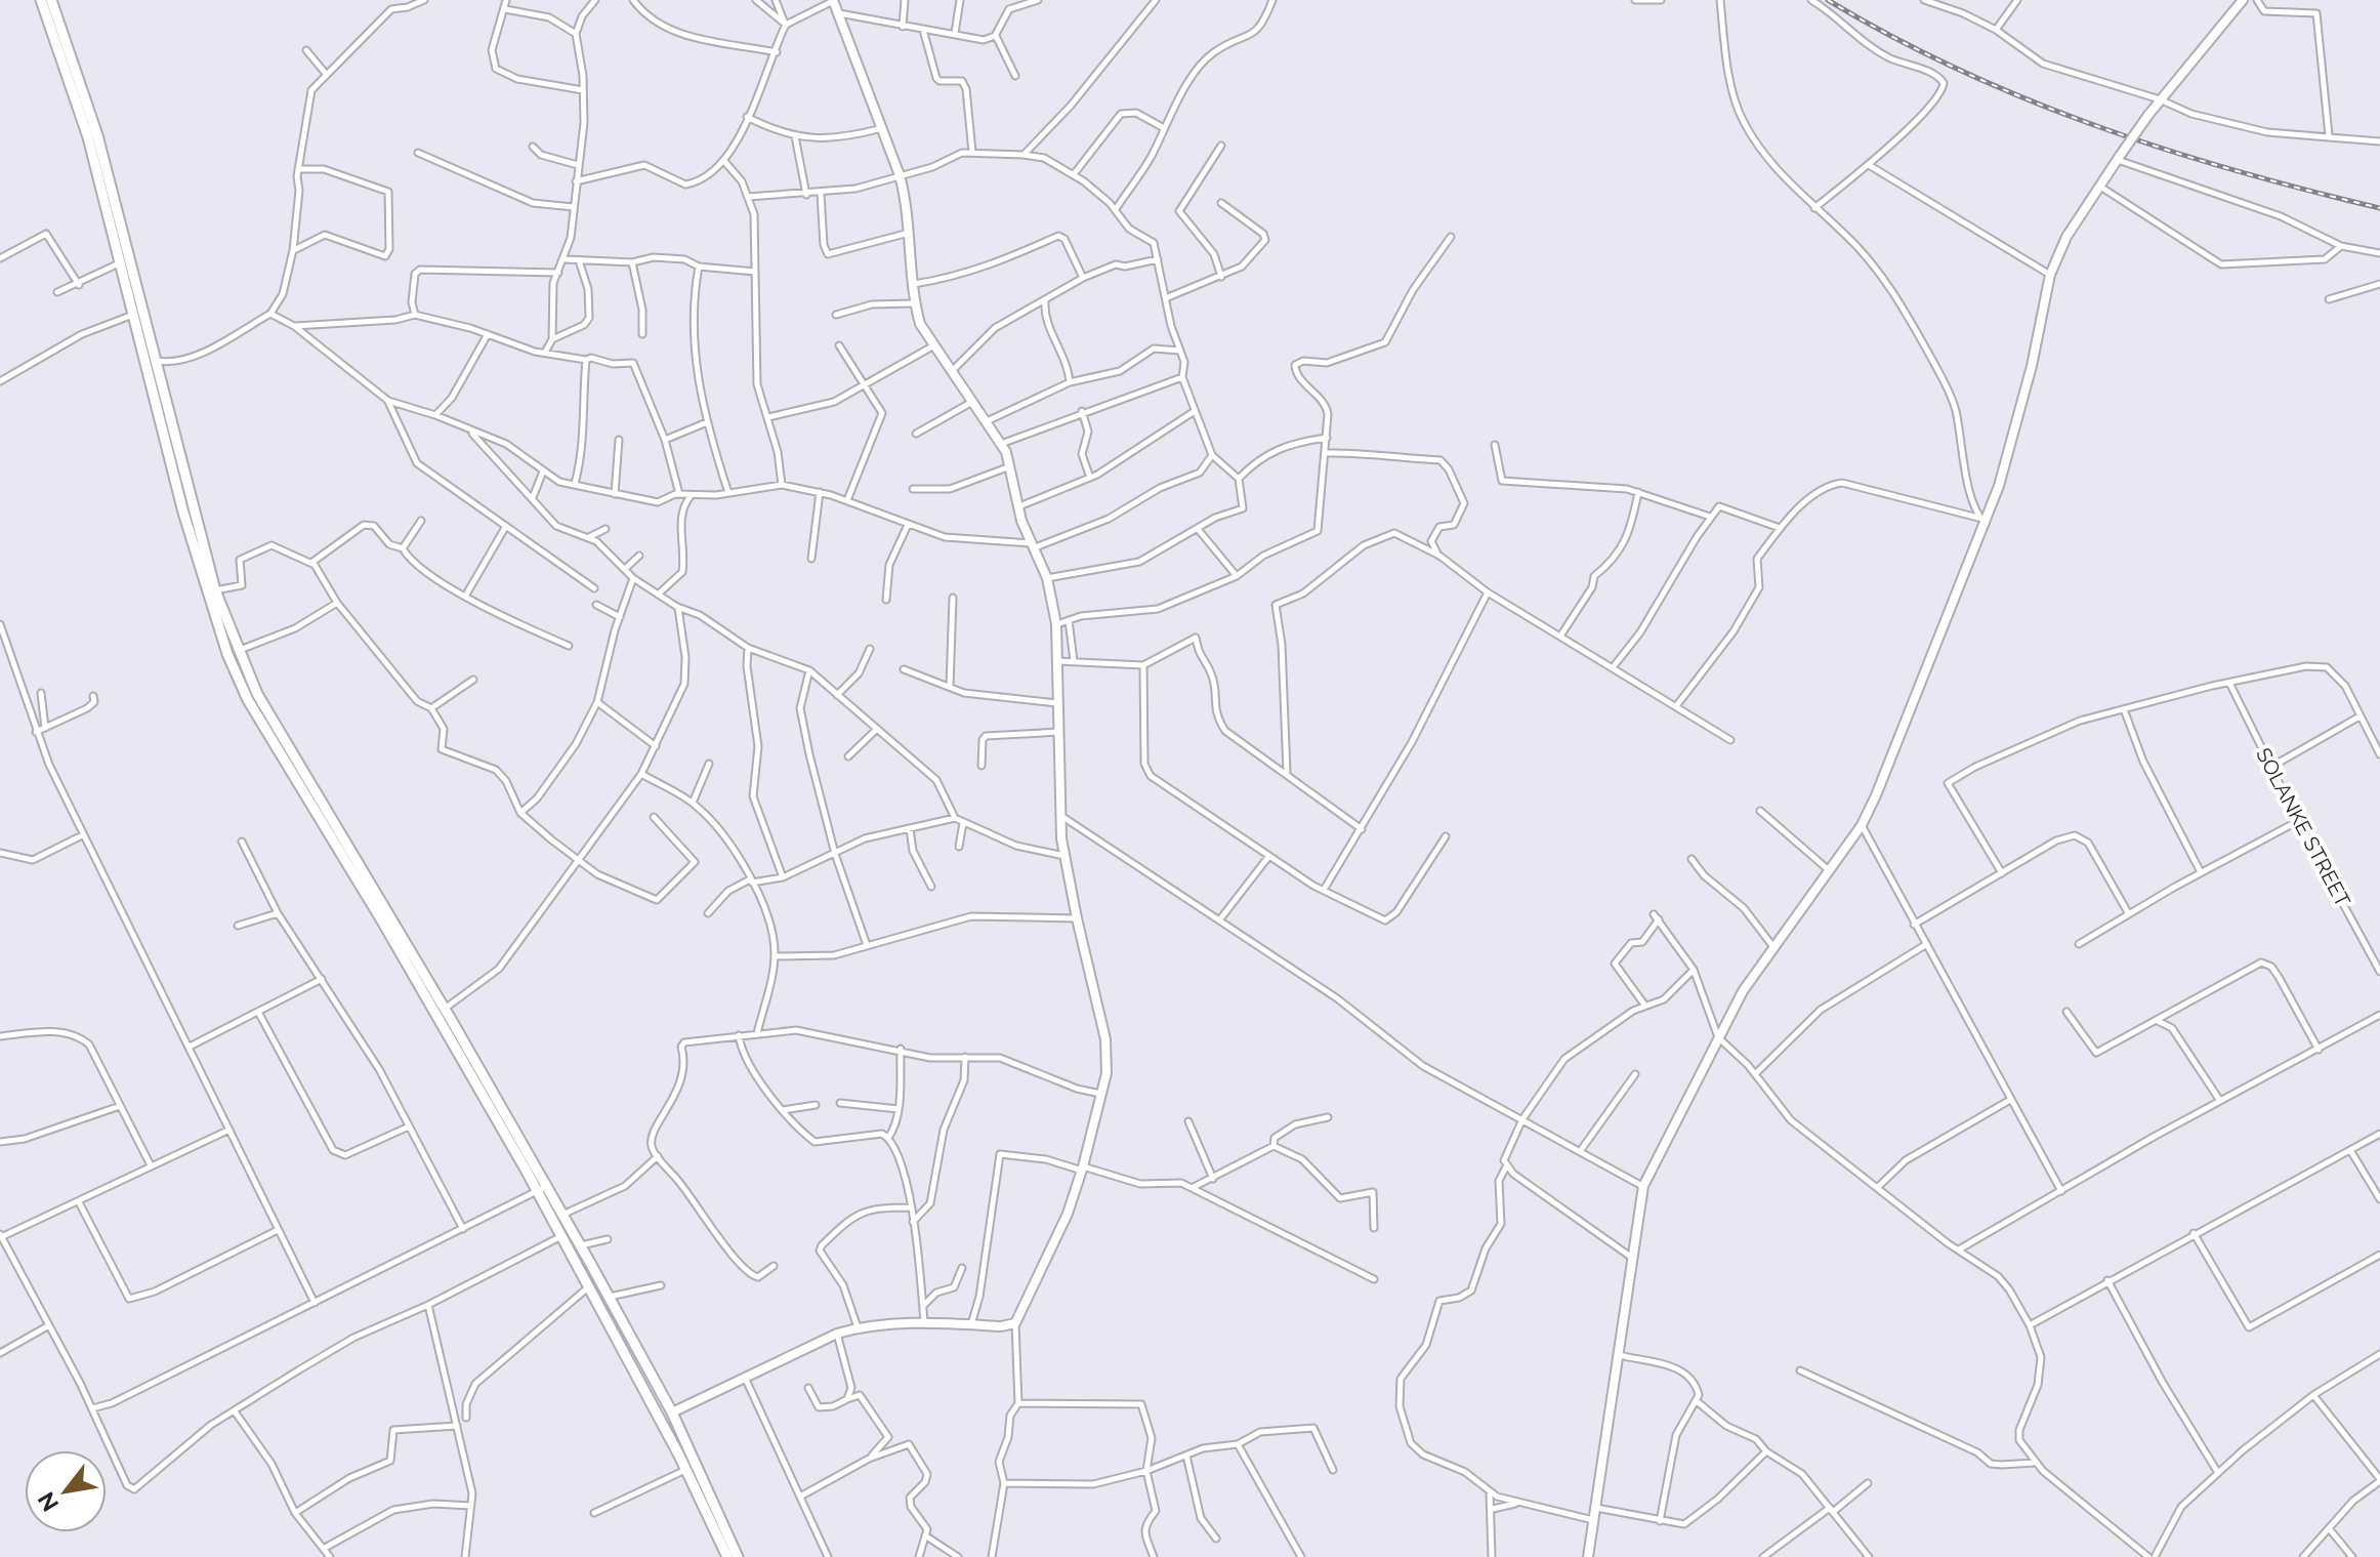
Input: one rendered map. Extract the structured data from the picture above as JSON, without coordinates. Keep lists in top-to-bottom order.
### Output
{
  "streets": {
    "street": ["SOLANKE STREET"]
  },
  "north": "bottom left"
}
